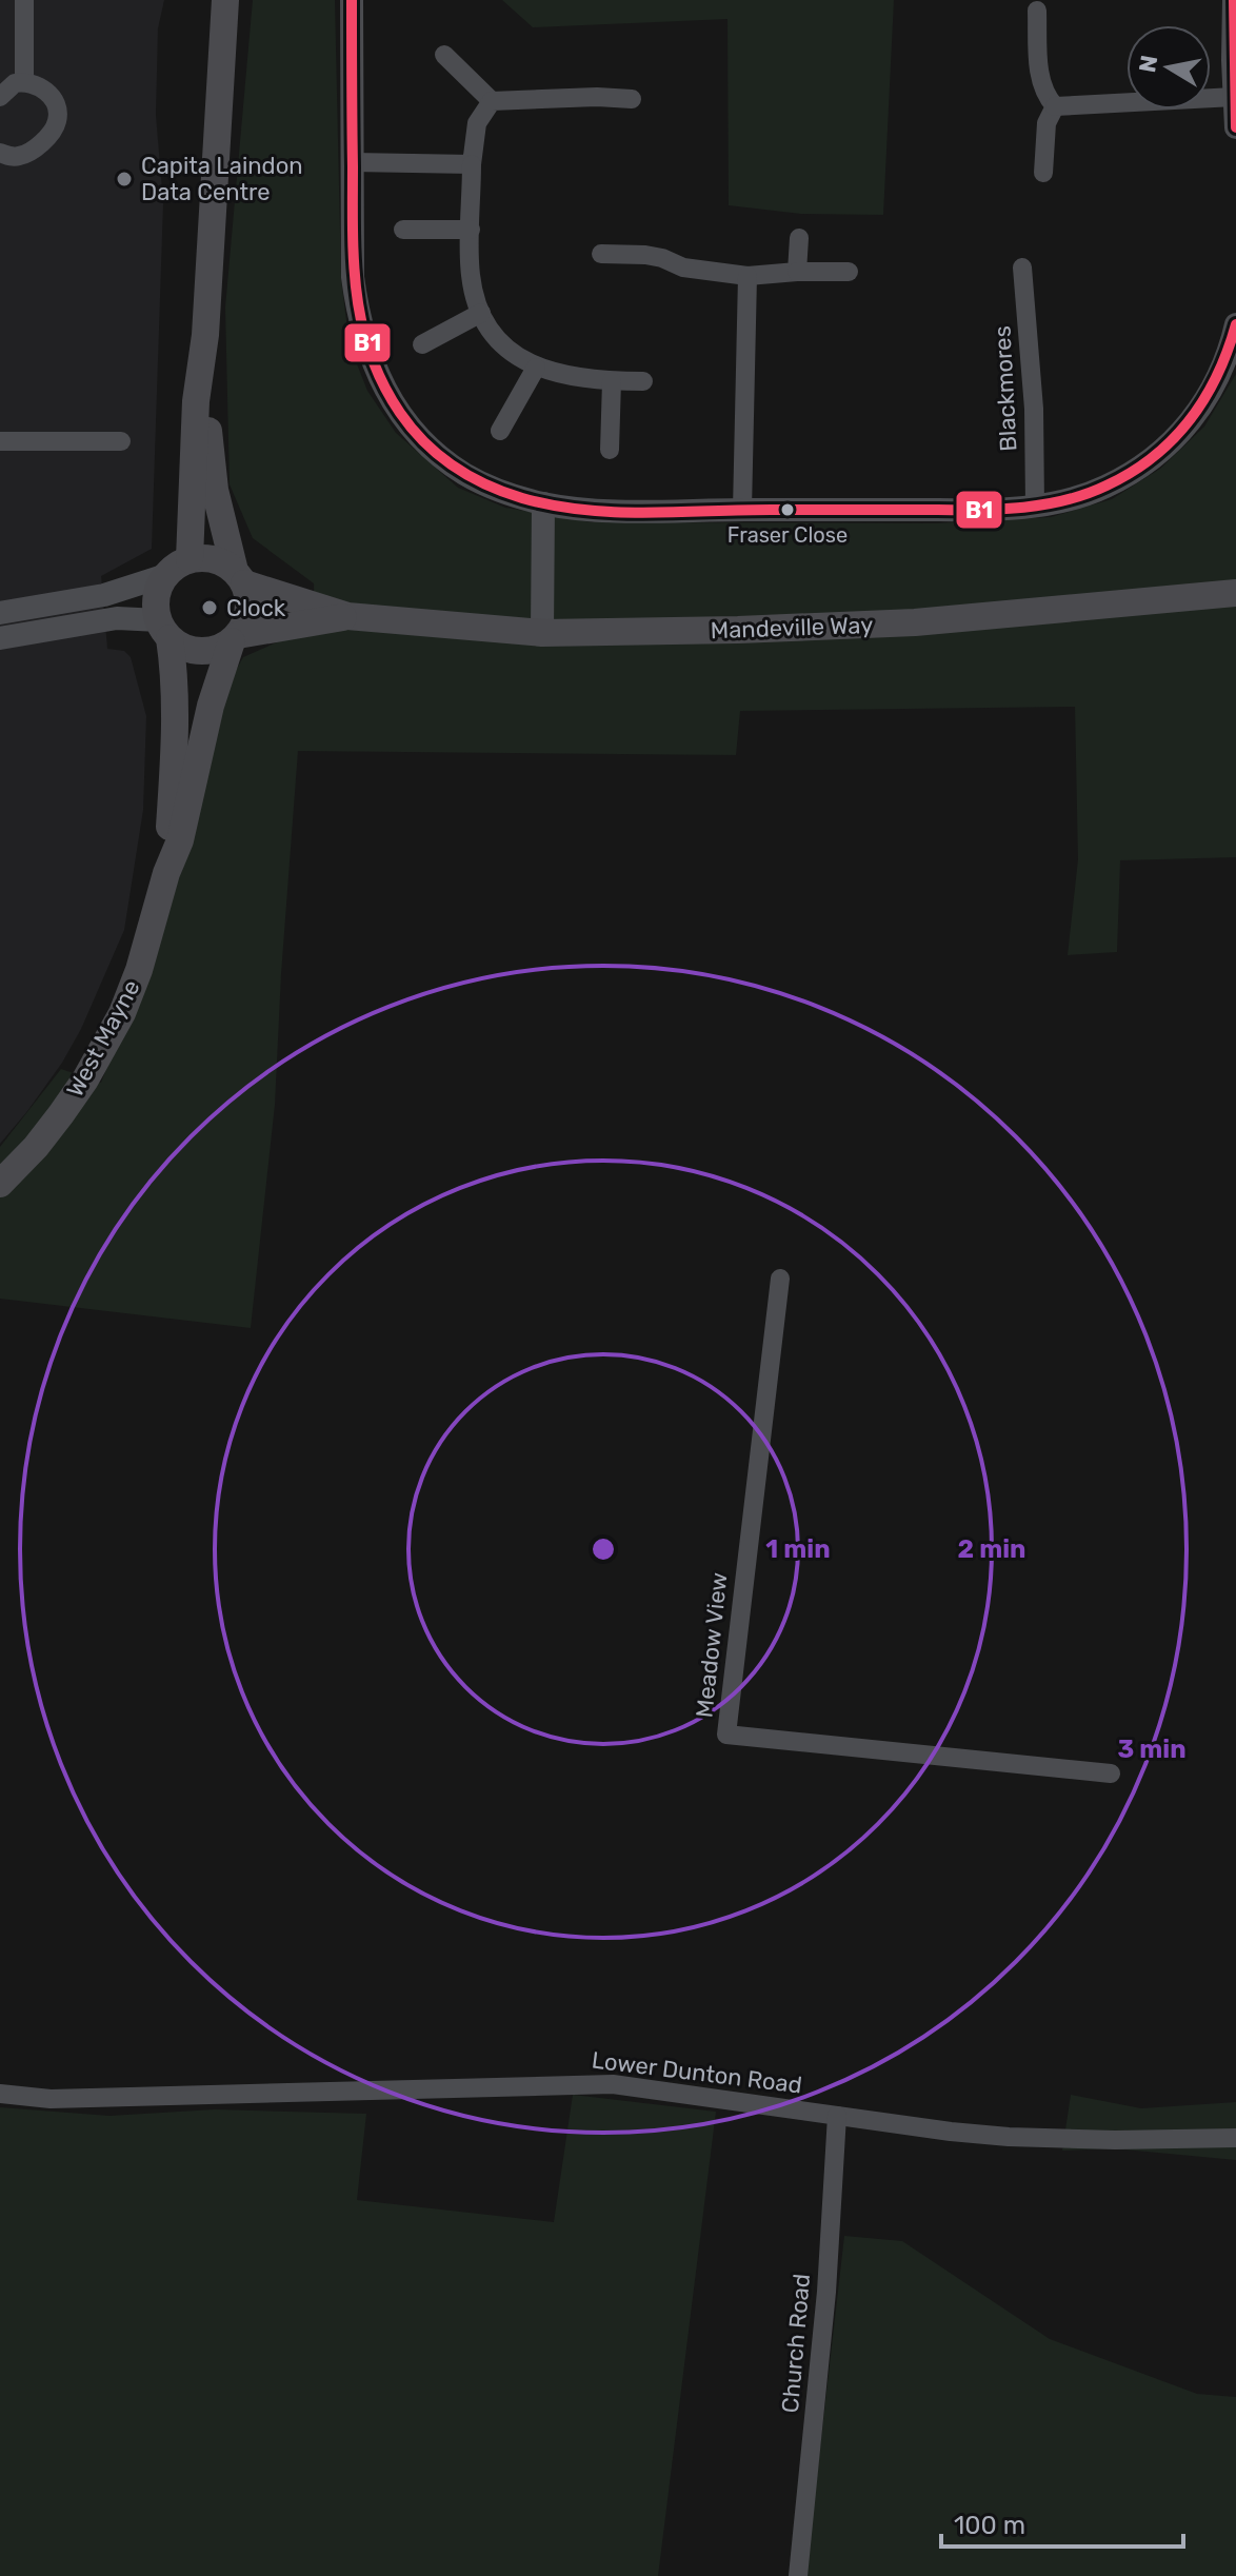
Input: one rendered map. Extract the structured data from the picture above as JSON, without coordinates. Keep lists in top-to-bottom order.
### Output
{
  "streets": {
    "main road": ["Mandeville Way", "West Mayne"],
    "street": [
      "Blackmores",
      "Meadow View",
      "Lower Dunton Road",
      "Church Road"
    ]
  },
  "crossings": [
    ["Mandeville Way", "West Mayne"],
    ["Lower Dunton Road", "Church Road"]
  ],
  "places": ["Capita Laindon Data Centre", "Fraser Close", "Clock"],
  "lines": ["transit line B1"],
  "scale_bar": "100 m",
  "north": "left",
  "rings": ["1 min", "2 min", "3 min"]
}
